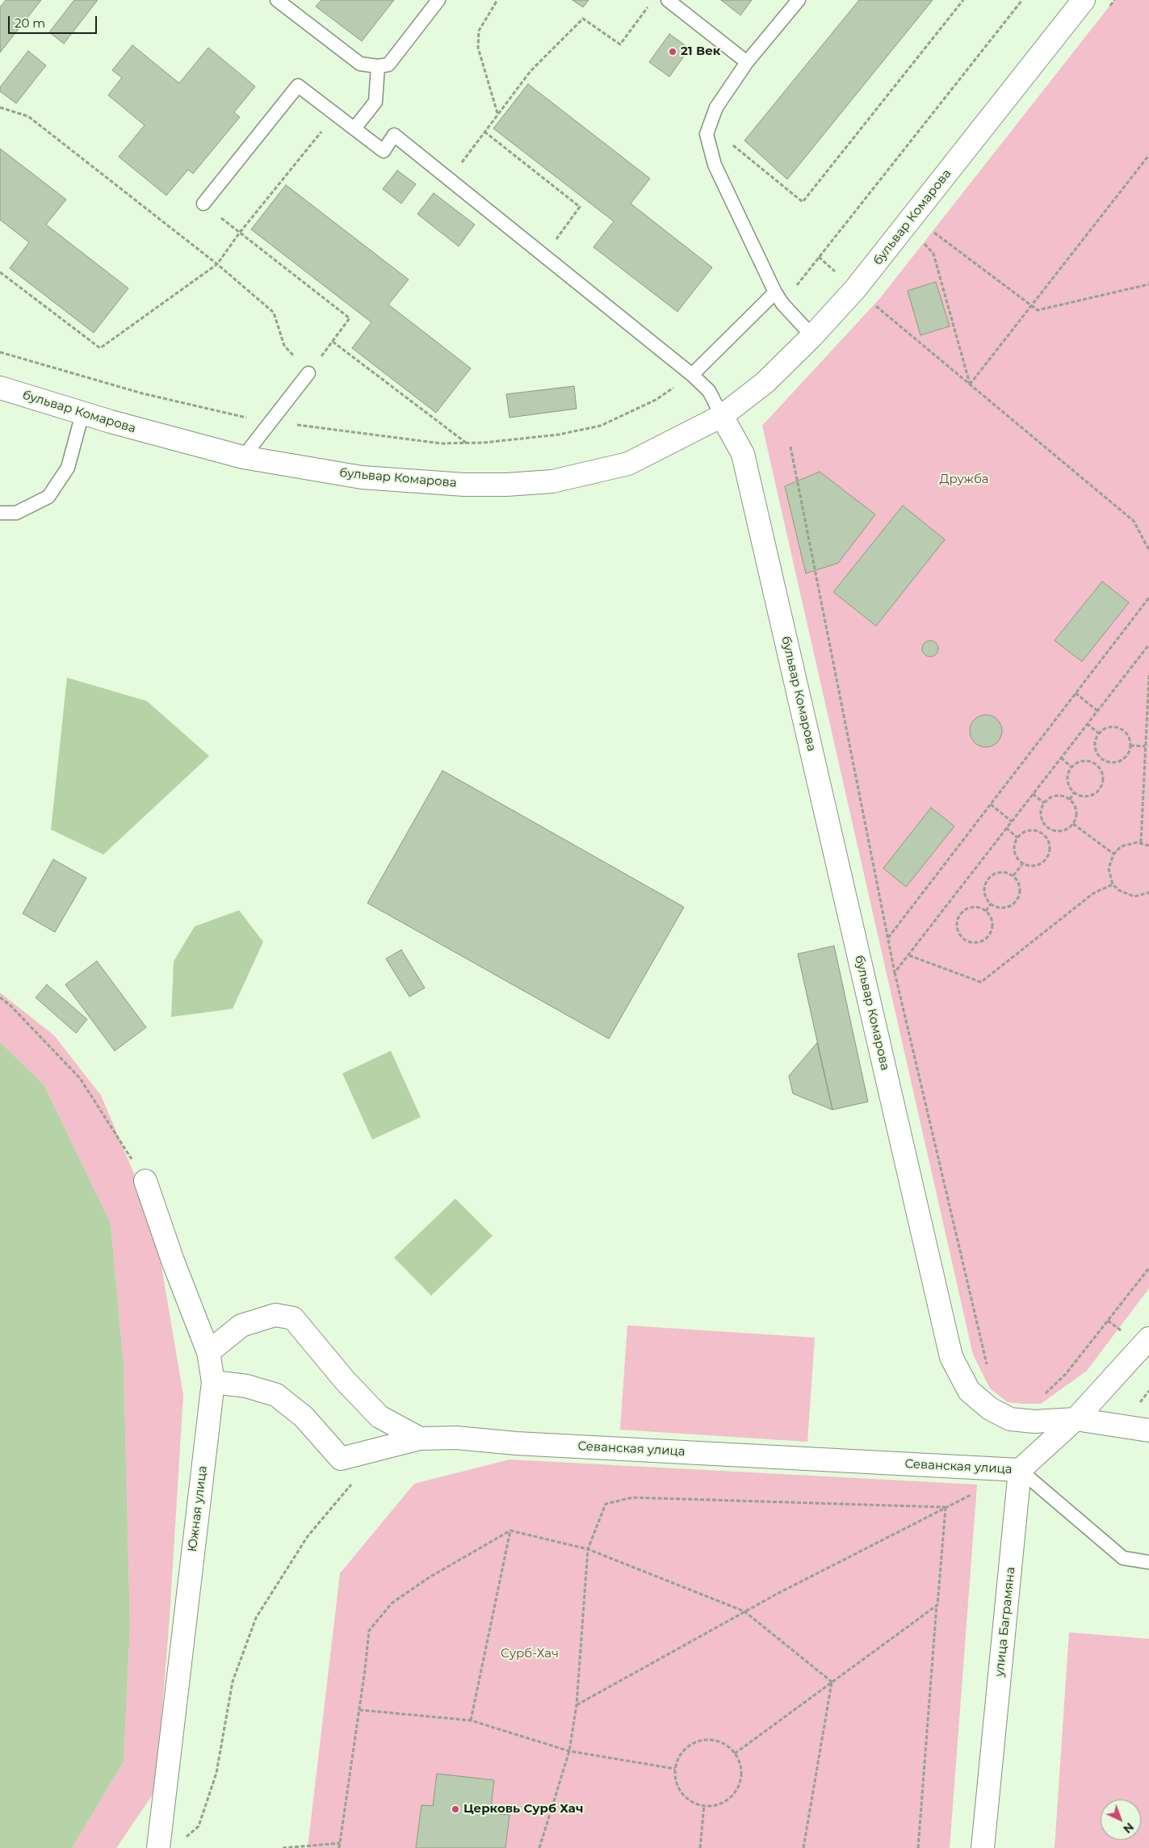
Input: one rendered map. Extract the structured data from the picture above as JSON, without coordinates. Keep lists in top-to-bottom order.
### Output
{
  "streets": {
    "street": [
      "бульвар Комарова",
      "Севанская улица",
      "Южная улица",
      "улица Баграмяна"
    ]
  },
  "crossings": [
    ["Севанская улица", "Южная улица"],
    ["Севанская улица", "улица Баграмяна"]
  ],
  "parks": ["Дружба", "Сурб-Хач"],
  "places": ["21 Век", "Церковь Сурб Хач"],
  "scale_bar": "20 m",
  "north": "bottom right"
}
